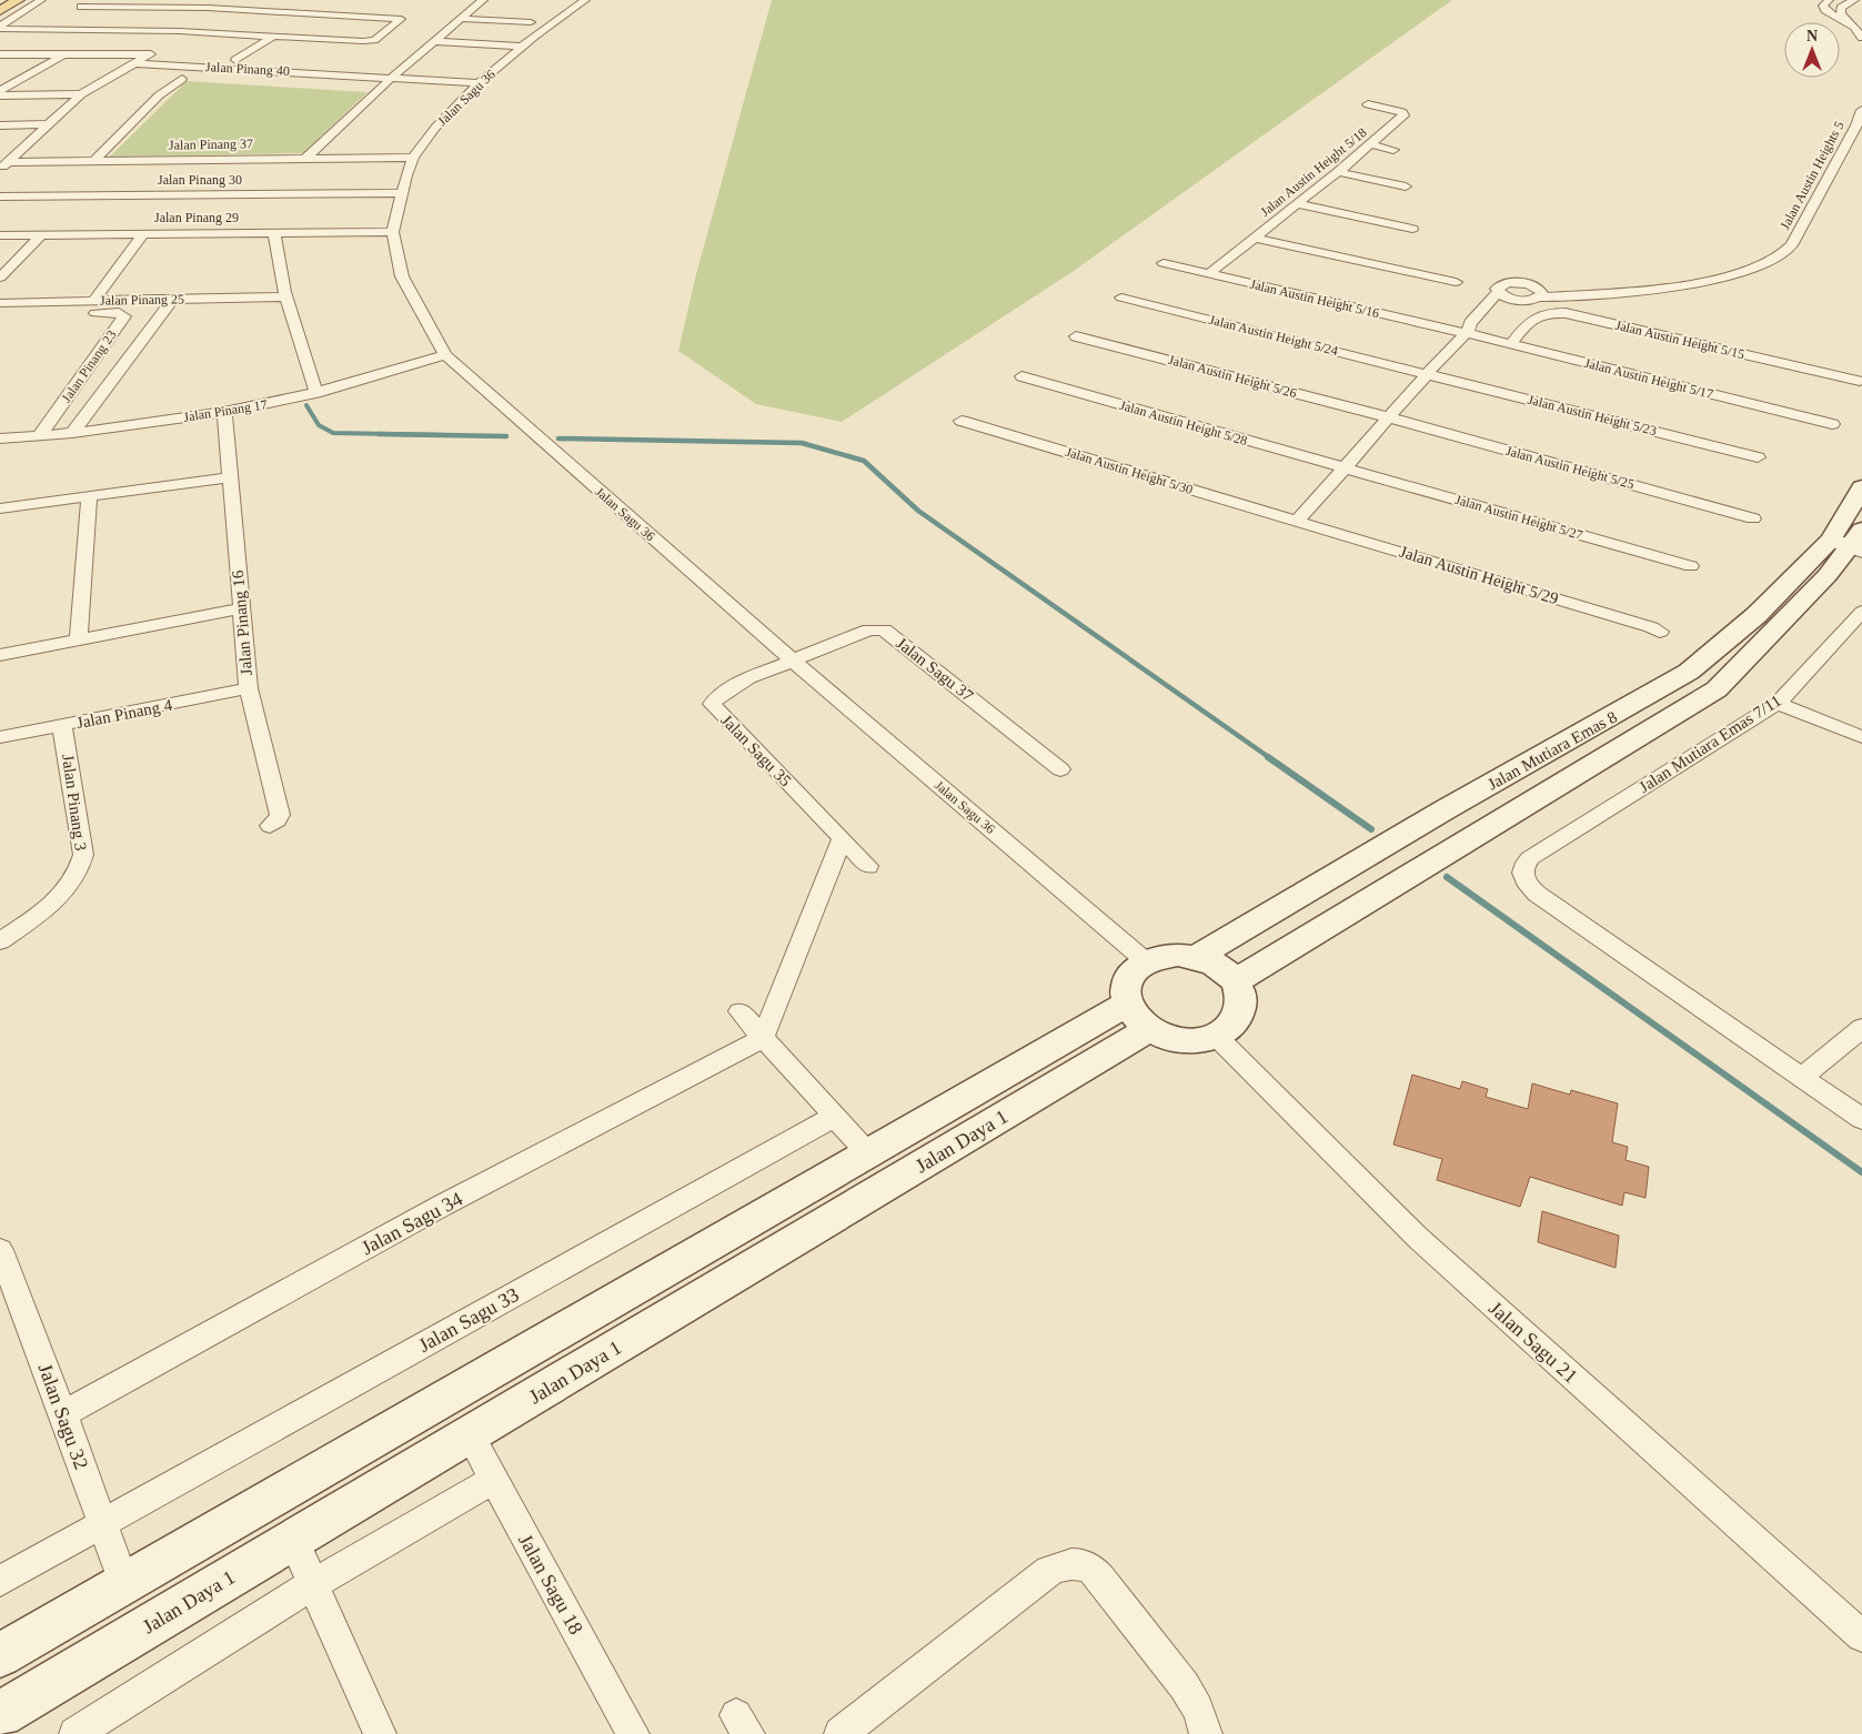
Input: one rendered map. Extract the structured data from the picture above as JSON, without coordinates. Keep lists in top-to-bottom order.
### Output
{
  "streets": {
    "main road": ["Jalan Mutiara Emas 8", "Jalan Daya 1"],
    "street": [
      "Jalan Pinang 40",
      "Jalan Sagu 36",
      "Jalan Pinang 37",
      "Jalan Austin Height 5/18",
      "Jalan Austin Heights 5",
      "Jalan Pinang 30",
      "Jalan Pinang 29",
      "Jalan Austin Height 5/16",
      "Jalan Pinang 25",
      "Jalan Austin Height 5/24",
      "Jalan Austin Height 5/15",
      "Jalan Pinang 23",
      "Jalan Austin Height 5/26",
      "Jalan Austin Height 5/17",
      "Jalan Pinang 17",
      "Jalan Austin Height 5/23",
      "Jalan Austin Height 5/28",
      "Jalan Austin Height 5/25",
      "Jalan Austin Height 5/30",
      "Jalan Austin Height 5/27",
      "Jalan Austin Height 5/29",
      "Jalan Pinang 16",
      "Jalan Sagu 37",
      "Jalan Pinang 4",
      "Jalan Mutiara Emas 7/11",
      "Jalan Sagu 35",
      "Jalan Pinang 3",
      "Jalan Sagu 34",
      "Jalan Sagu 33",
      "Jalan Sagu 21",
      "Jalan Sagu 32",
      "Jalan Sagu 18"
    ]
  },
  "crossings": [
    ["Jalan Pinang 40", "Jalan Pinang 37"],
    ["Jalan Sagu 36", "Jalan Pinang 37"],
    ["Jalan Sagu 36", "Jalan Pinang 30"],
    ["Jalan Sagu 36", "Jalan Pinang 29"],
    ["Jalan Sagu 36", "Jalan Pinang 17"],
    ["Jalan Sagu 36", "Jalan Sagu 37"],
    ["Jalan Sagu 36", "Jalan Sagu 35"],
    ["Jalan Sagu 36", "Jalan Mutiara Emas 8"],
    ["Jalan Sagu 36", "Jalan Daya 1"],
    ["Jalan Sagu 36", "Jalan Sagu 21"],
    ["Jalan Austin Height 5/18", "Jalan Austin Height 5/16"],
    ["Jalan Austin Height 5/16", "Jalan Austin Height 5/17"],
    ["Jalan Austin Height 5/24", "Jalan Austin Height 5/23"],
    ["Jalan Austin Height 5/15", "Jalan Austin Height 5/17"],
    ["Jalan Pinang 23", "Jalan Pinang 17"],
    ["Jalan Austin Height 5/26", "Jalan Austin Height 5/25"],
    ["Jalan Pinang 17", "Jalan Pinang 16"],
    ["Jalan Austin Height 5/28", "Jalan Austin Height 5/27"],
    ["Jalan Austin Height 5/30", "Jalan Austin Height 5/29"],
    ["Jalan Pinang 16", "Jalan Pinang 4"],
    ["Jalan Sagu 37", "Jalan Sagu 35"],
    ["Jalan Pinang 4", "Jalan Pinang 3"],
    ["Jalan Mutiara Emas 8", "Jalan Daya 1"],
    ["Jalan Mutiara Emas 8", "Jalan Sagu 21"],
    ["Jalan Daya 1", "Jalan Sagu 21"],
    ["Jalan Daya 1", "Jalan Sagu 32"],
    ["Jalan Daya 1", "Jalan Sagu 18"],
    ["Jalan Sagu 34", "Jalan Sagu 32"],
    ["Jalan Sagu 33", "Jalan Sagu 32"]
  ],
  "north": "top"
}
